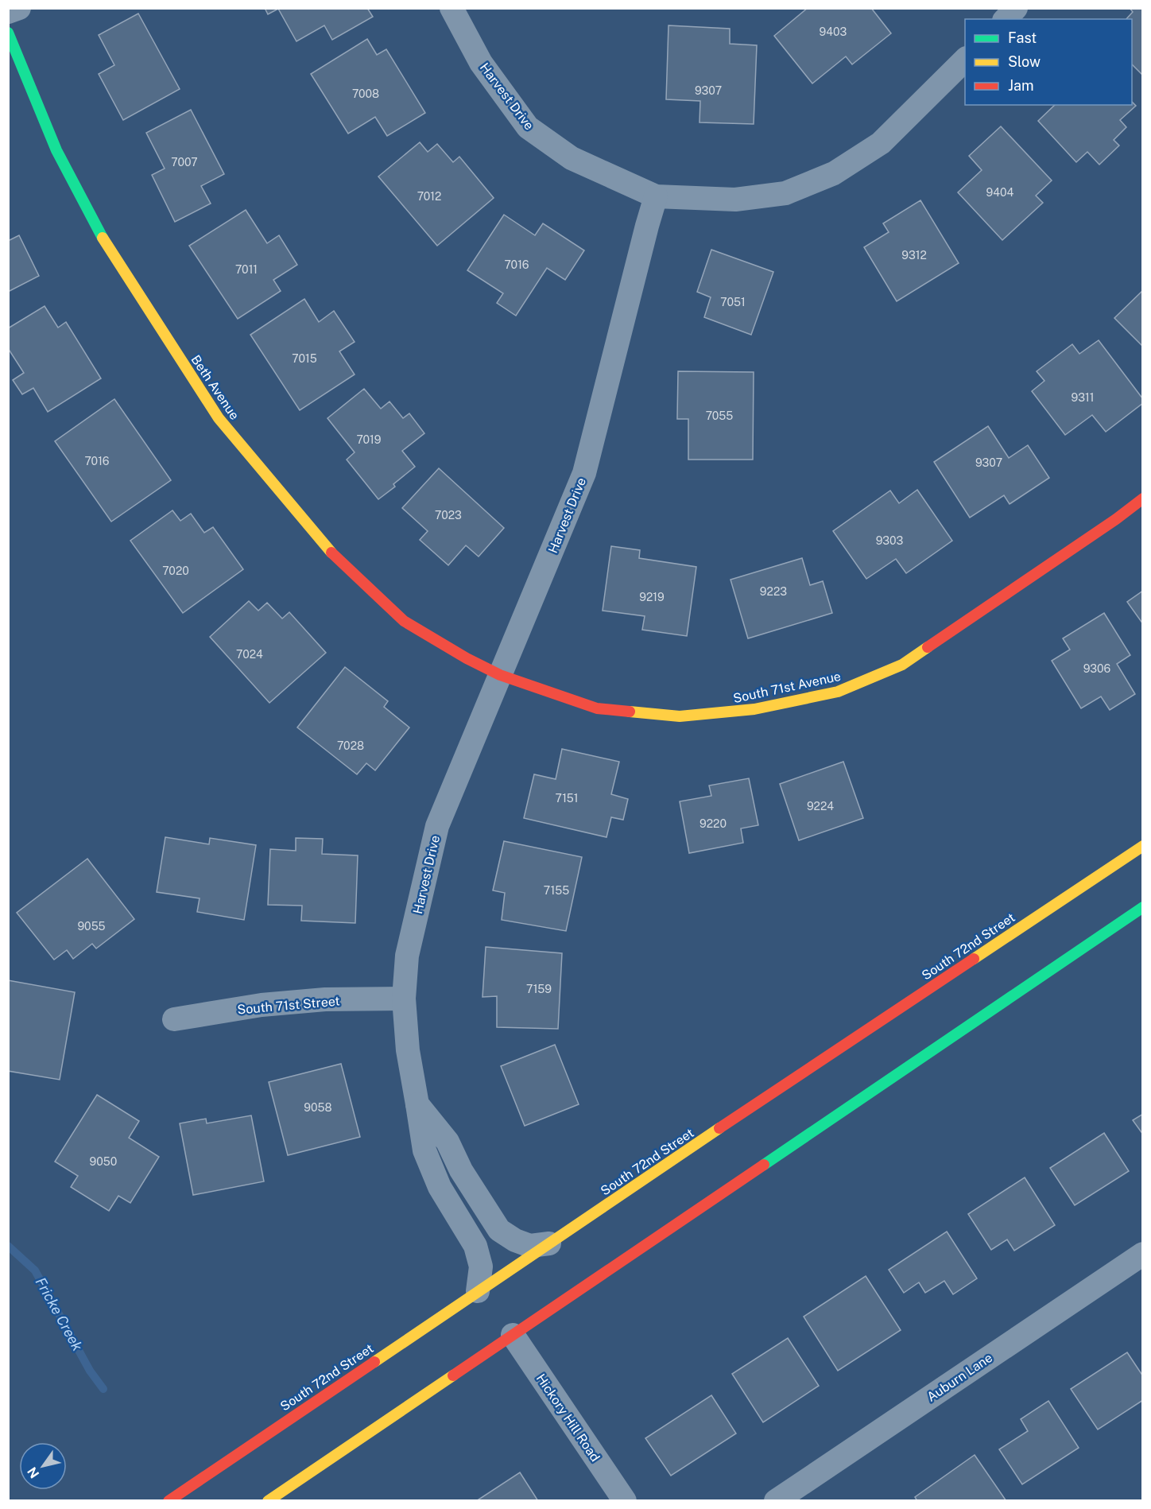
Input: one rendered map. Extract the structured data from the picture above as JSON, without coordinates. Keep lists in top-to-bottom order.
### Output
{
  "streets": {
    "main road": ["Beth Avenue", "South 71st Avenue", "South 72nd Street"],
    "street": [
      "Harvest Drive",
      "South 71st Street",
      "Auburn Lane",
      "Hickory Hill Road"
    ]
  },
  "crossings": [
    ["Harvest Drive", "Beth Avenue"],
    ["Harvest Drive", "South 71st Avenue"],
    ["Harvest Drive", "South 72nd Street"],
    ["Harvest Drive", "South 71st Street"],
    ["Beth Avenue", "South 71st Avenue"]
  ],
  "water": ["Fricke Creek"],
  "house_numbers": [
    "9403",
    "9307",
    "7008",
    "7007",
    "9404",
    "7012",
    "9312",
    "7016",
    "7011",
    "7051",
    "7015",
    "9311",
    "7055",
    "7019",
    "7016",
    "9307",
    "7023",
    "9303",
    "7020",
    "9223",
    "9219",
    "7024",
    "9306",
    "7028",
    "7151",
    "9224",
    "9220",
    "7155",
    "9055",
    "7159",
    "9058",
    "9050"
  ],
  "legend": ["Fast", "Slow", "Jam"],
  "north": "bottom left"
}
